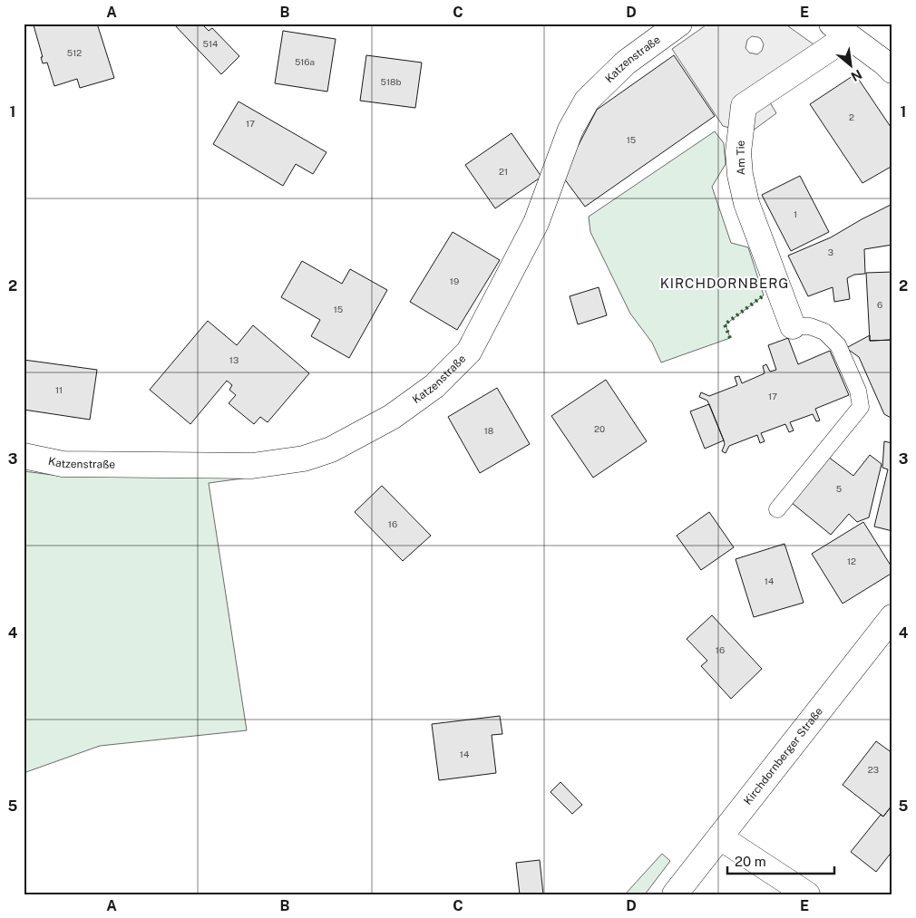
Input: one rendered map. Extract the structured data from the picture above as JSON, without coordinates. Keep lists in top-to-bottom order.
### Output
{
  "streets": {
    "street": ["Katzenstraße", "Am Tie", "Kirchdornberger Straße"]
  },
  "districts": ["KIRCHDORNBERG"],
  "house_numbers": [
    "514",
    "512",
    "516a",
    "518b",
    "2",
    "17",
    "15",
    "21",
    "1",
    "3",
    "19",
    "6",
    "15",
    "13",
    "11",
    "17",
    "20",
    "18",
    "5",
    "16",
    "12",
    "14",
    "16",
    "14",
    "23"
  ],
  "scale_bar": "20 m",
  "north": "bottom right",
  "grid": {
    "columns": [
      "A",
      "B",
      "C",
      "D",
      "E"
    ],
    "rows": [
      "1",
      "2",
      "3",
      "4",
      "5"
    ]
  }
}
